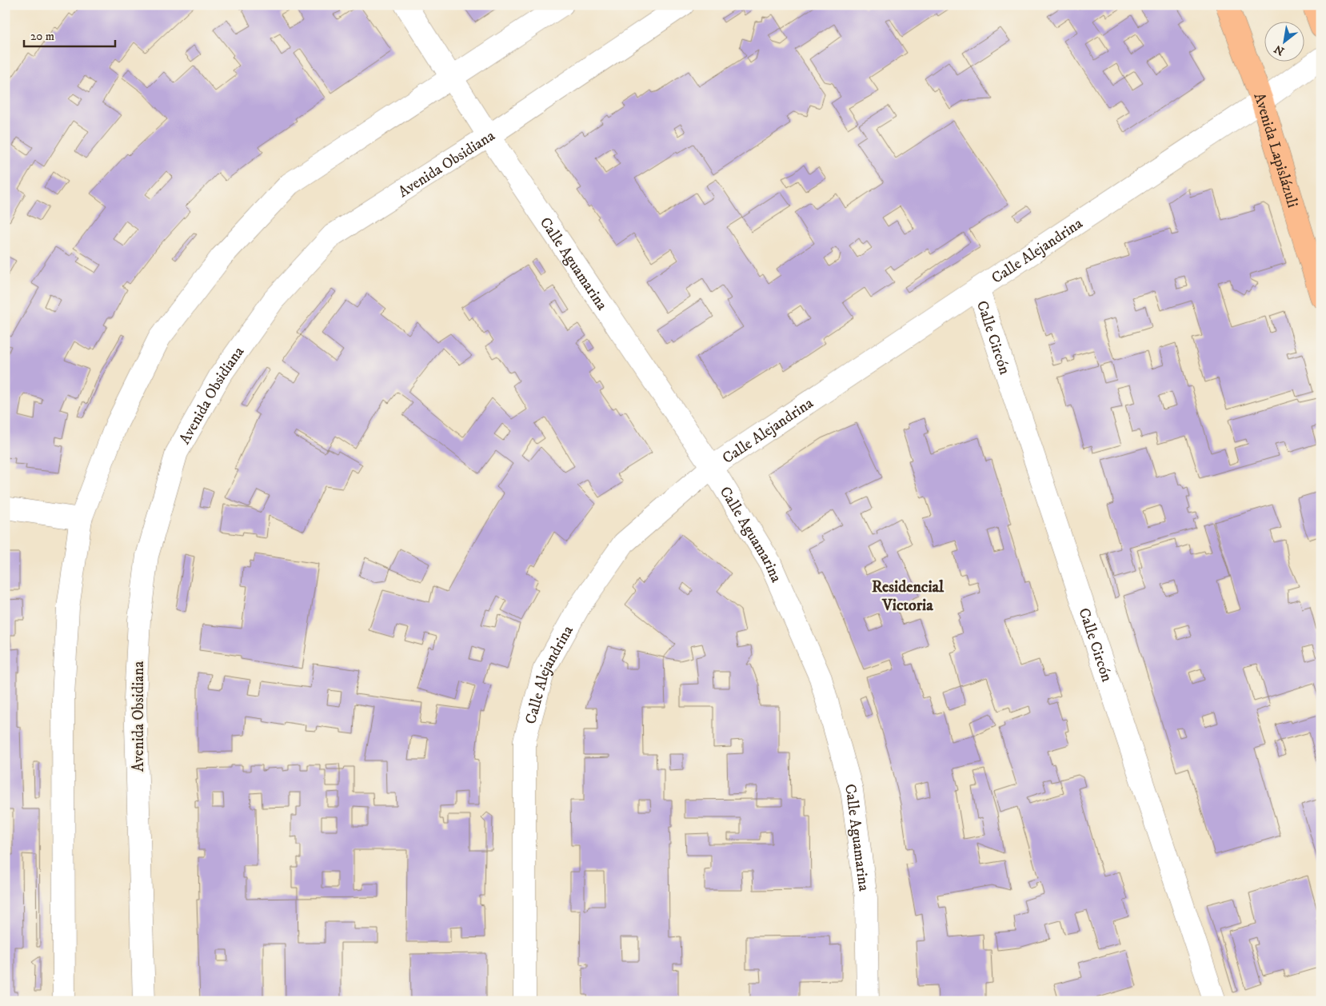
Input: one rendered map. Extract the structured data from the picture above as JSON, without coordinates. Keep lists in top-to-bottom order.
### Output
{
  "streets": {
    "main road": ["Avenida Lapislázuli"],
    "street": [
      "Avenida Obsidiana",
      "Calle Alejandrina",
      "Calle Aguamarina",
      "Calle Circón"
    ]
  },
  "crossings": [
    ["Avenida Lapislázuli", "Calle Alejandrina"],
    ["Avenida Obsidiana", "Calle Aguamarina"],
    ["Calle Alejandrina", "Calle Aguamarina"],
    ["Calle Alejandrina", "Calle Circón"]
  ],
  "districts": ["Residencial Victoria"],
  "scale_bar": "20 m",
  "north": "bottom left"
}
